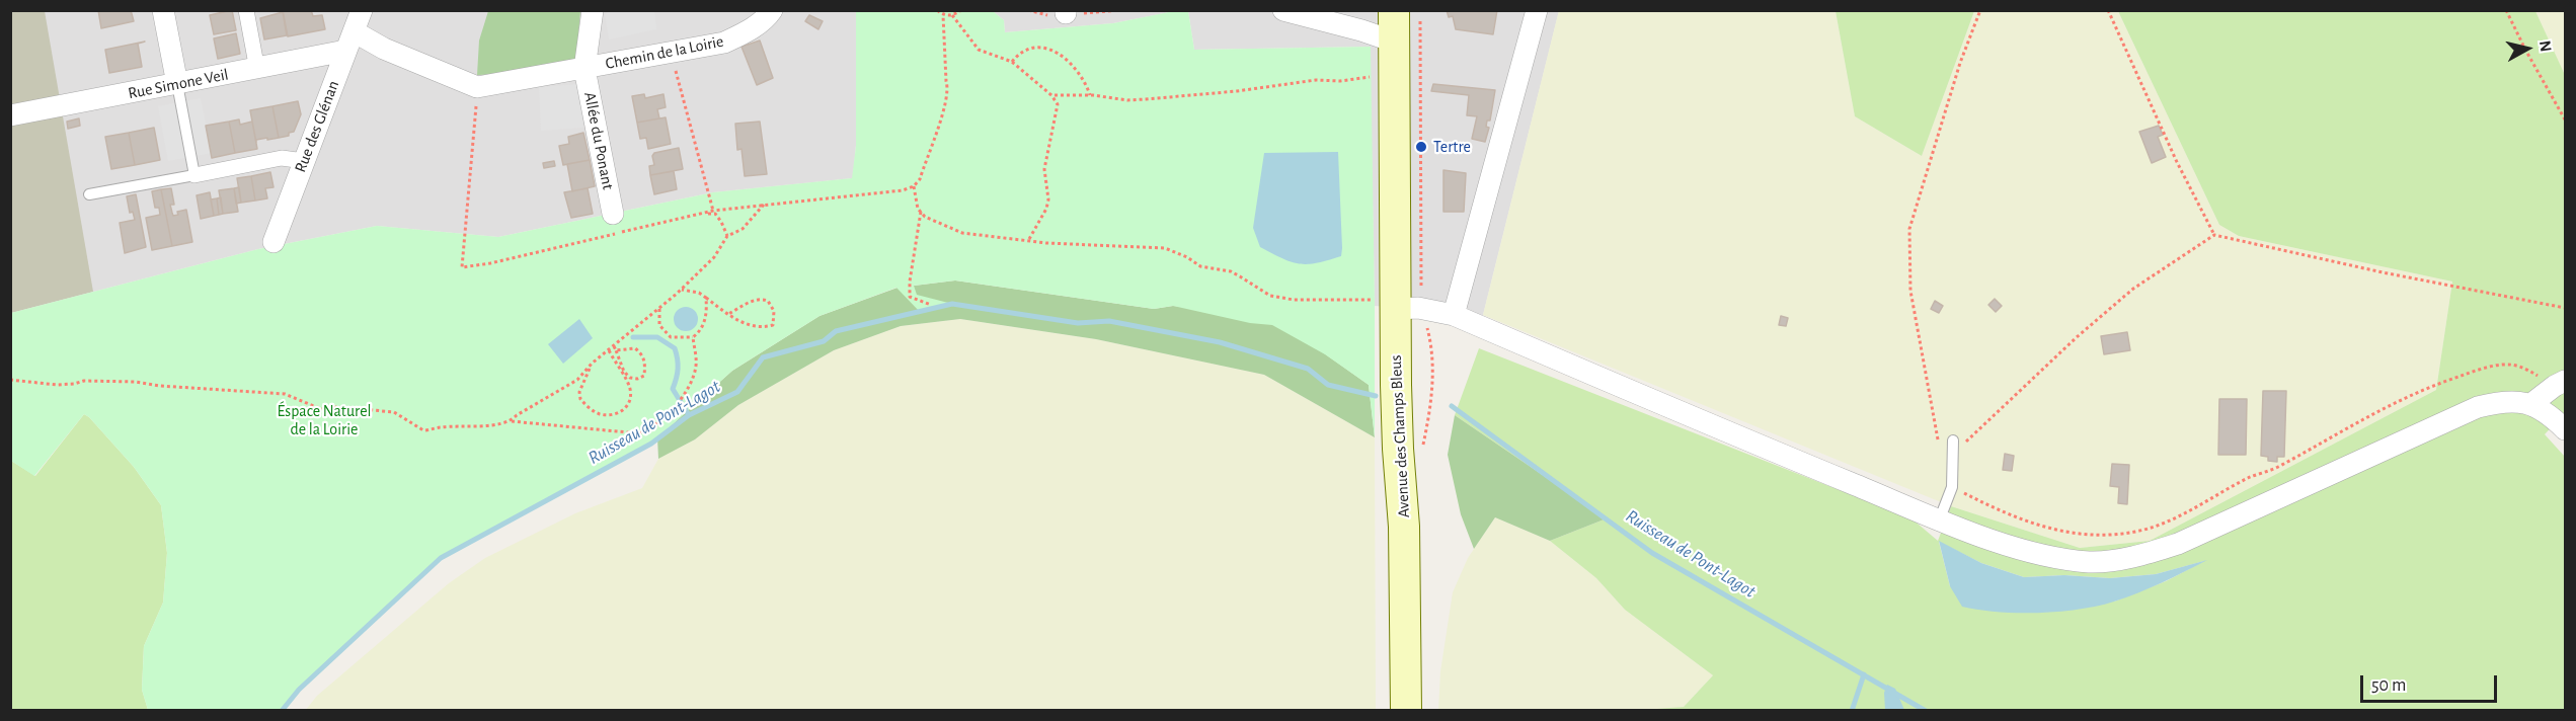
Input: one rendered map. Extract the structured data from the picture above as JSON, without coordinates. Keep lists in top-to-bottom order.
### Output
{
  "streets": {
    "main road": ["Avenue des Champs Bleus"],
    "street": [
      "Chemin de la Loirie",
      "Rue Simone Veil",
      "Rue des Glénan",
      "Allée du Ponant"
    ]
  },
  "crossings": [
    ["Chemin de la Loirie", "Allée du Ponant"],
    ["Rue Simone Veil", "Rue des Glénan"]
  ],
  "water": ["Ruisseau de Pont-Lagot"],
  "parks": ["Éspace Naturel de la Loirie"],
  "places": ["Tertre"],
  "scale_bar": "50 m",
  "north": "right"
}
